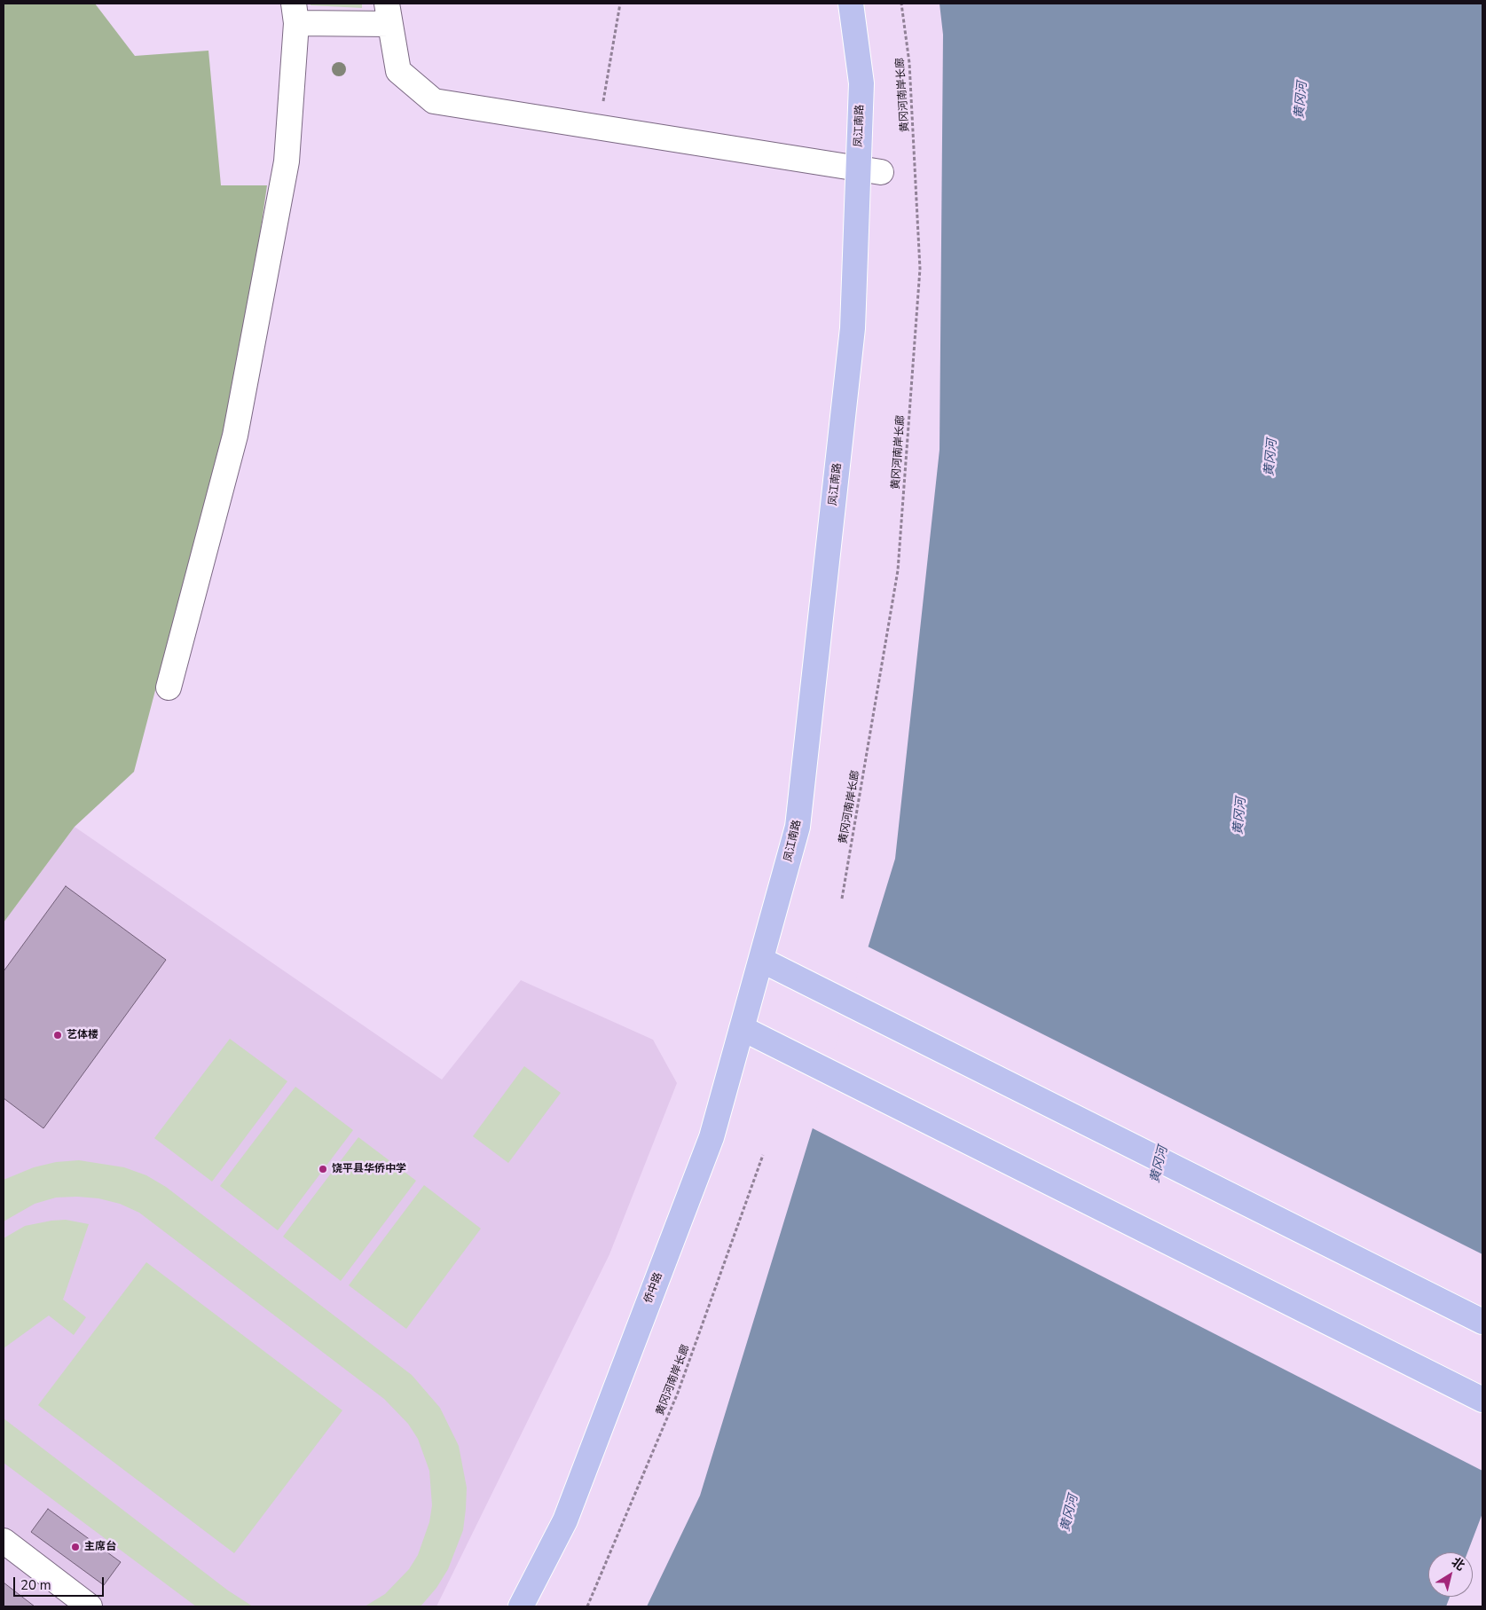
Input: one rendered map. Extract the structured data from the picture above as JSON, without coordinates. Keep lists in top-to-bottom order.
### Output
{
  "streets": {
    "main road": ["凤江南路", "侨中路"],
    "path": ["黄冈河南岸长廊"]
  },
  "crossings": [
    ["凤江南路", "侨中路"]
  ],
  "water": ["黄冈河"],
  "places": ["艺体楼", "饶平县华侨中学", "主席台"],
  "scale_bar": "20 m",
  "north": "top right"
}
